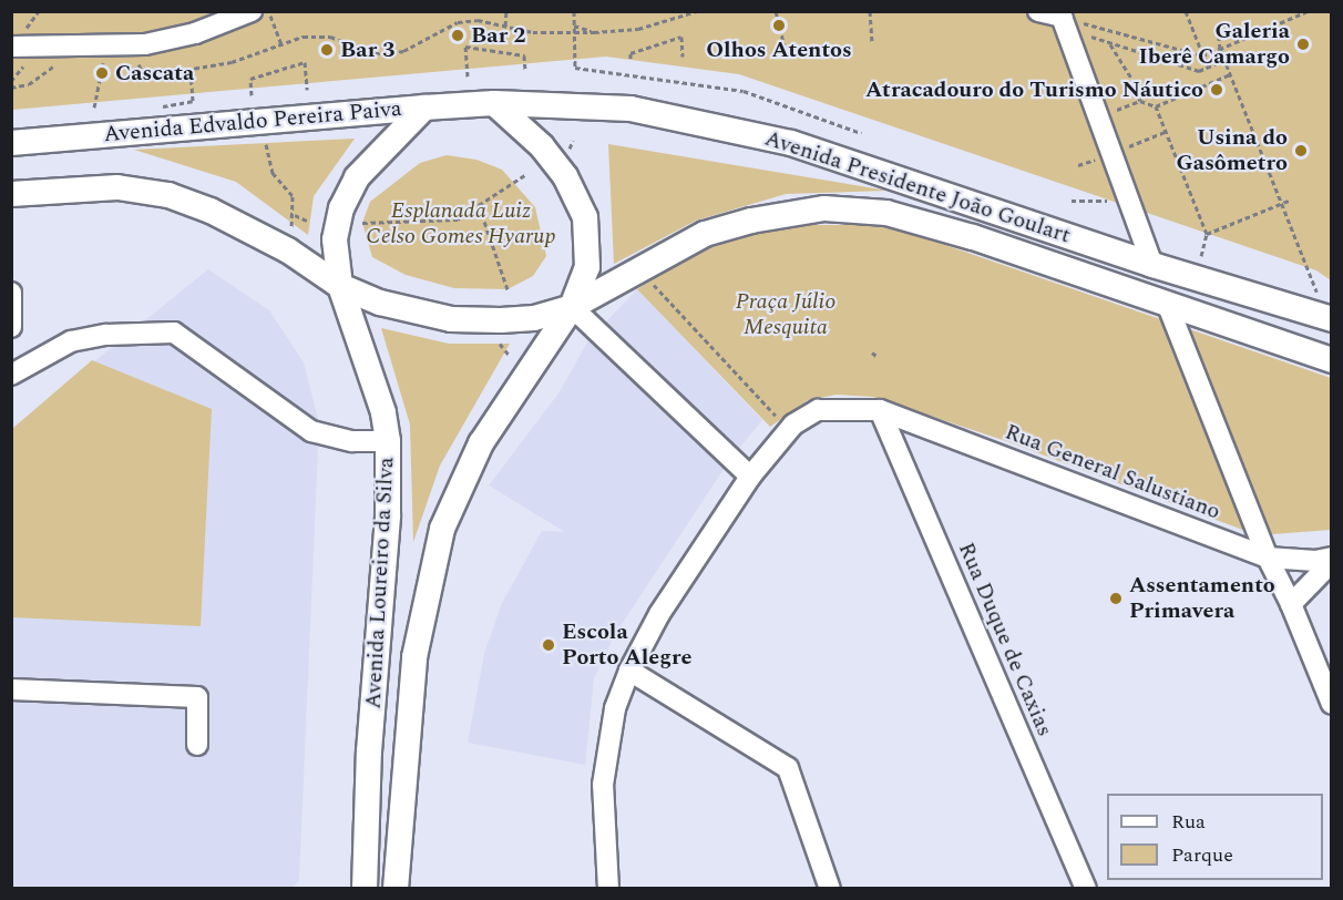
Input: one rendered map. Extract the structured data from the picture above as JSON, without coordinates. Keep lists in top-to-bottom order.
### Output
{
  "streets": {
    "main road": ["Avenida Edvaldo Pereira Paiva", "Avenida Presidente João Goulart", "Avenida Loureiro da Silva"],
    "street": ["Rua General Salustiano", "Rua Duque de Caxias"]
  },
  "crossings": [
    ["Avenida Edvaldo Pereira Paiva", "Avenida Presidente João Goulart"],
    ["Avenida Edvaldo Pereira Paiva", "Avenida Loureiro da Silva"],
    ["Avenida Presidente João Goulart", "Avenida Loureiro da Silva"],
    ["Rua General Salustiano", "Rua Duque de Caxias"]
  ],
  "parks": ["Esplanada Luiz Celso Gomes Hyarup", "Praça Júlio Mesquita"],
  "places": [
    "Olhos Atentos",
    "Bar 2",
    "Galeria Iberê Camargo",
    "Bar 3",
    "Cascata",
    "Atracadouro do Turismo Náutico",
    "Usina do Gasômetro",
    "Assentamento Primavera",
    "Escola Porto Alegre"
  ],
  "legend": ["Rua", "Parque"]
}
